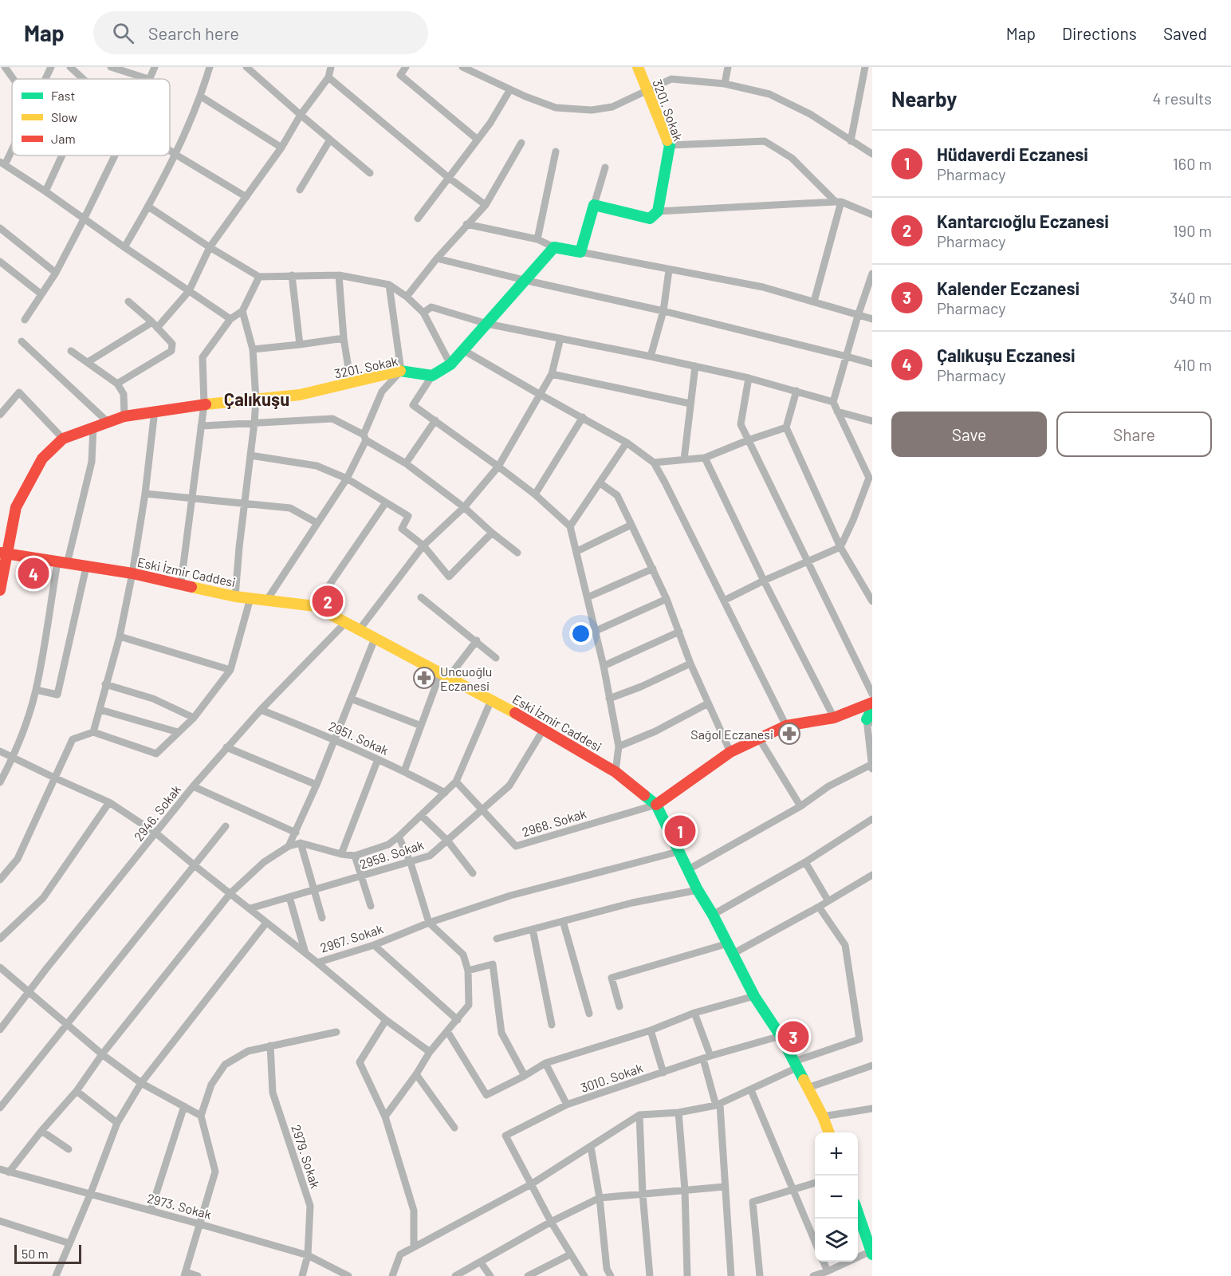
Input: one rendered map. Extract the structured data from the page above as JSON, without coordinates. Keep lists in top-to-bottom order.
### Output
{
  "streets": {
    "main road": ["3201. Sokak", "Eski İzmir Caddesi"],
    "street": [
      "2951. Sokak",
      "2946. Sokak",
      "2968. Sokak",
      "2959. Sokak",
      "2967. Sokak",
      "3010. Sokak",
      "2979. Sokak",
      "2973. Sokak"
    ]
  },
  "crossings": [
    ["3201. Sokak", "Eski İzmir Caddesi"],
    ["Eski İzmir Caddesi", "2946. Sokak"],
    ["Eski İzmir Caddesi", "2968. Sokak"],
    ["Eski İzmir Caddesi", "2959. Sokak"],
    ["Eski İzmir Caddesi", "2967. Sokak"],
    ["Eski İzmir Caddesi", "3010. Sokak"],
    ["2951. Sokak", "2946. Sokak"],
    ["2946. Sokak", "2967. Sokak"],
    ["2968. Sokak", "2959. Sokak"],
    ["2959. Sokak", "2967. Sokak"],
    ["2979. Sokak", "2973. Sokak"]
  ],
  "districts": ["Çalıkuşu"],
  "places": {
    "pharmacy": ["Uncuoğlu Eczanesi", "Sağol Eczanesi"]
  },
  "legend": ["Fast", "Slow", "Jam"],
  "scale_bar": "50 m",
  "page": {
    "header": "Map",
    "search": "Search here",
    "nav": ["Map", "Directions", "Saved"],
    "heading": ["Nearby", "4 results"],
    "list": [
      {
        "mark": "1",
        "name": "Hüdaverdi Eczanesi",
        "note": "Pharmacy",
        "value": "160 m"
      },
      {
        "mark": "2",
        "name": "Kantarcıoğlu Eczanesi",
        "note": "Pharmacy",
        "value": "190 m"
      },
      {
        "mark": "3",
        "name": "Kalender Eczanesi",
        "note": "Pharmacy",
        "value": "340 m"
      },
      {
        "mark": "4",
        "name": "Çalıkuşu Eczanesi",
        "note": "Pharmacy",
        "value": "410 m"
      }
    ],
    "buttons": ["Save", "Share"],
    "pins": [
      "4",
      "2",
      "1",
      "3"
    ],
    "map_buttons": ["+", "−"],
    "scale": "50 m"
  }
}
